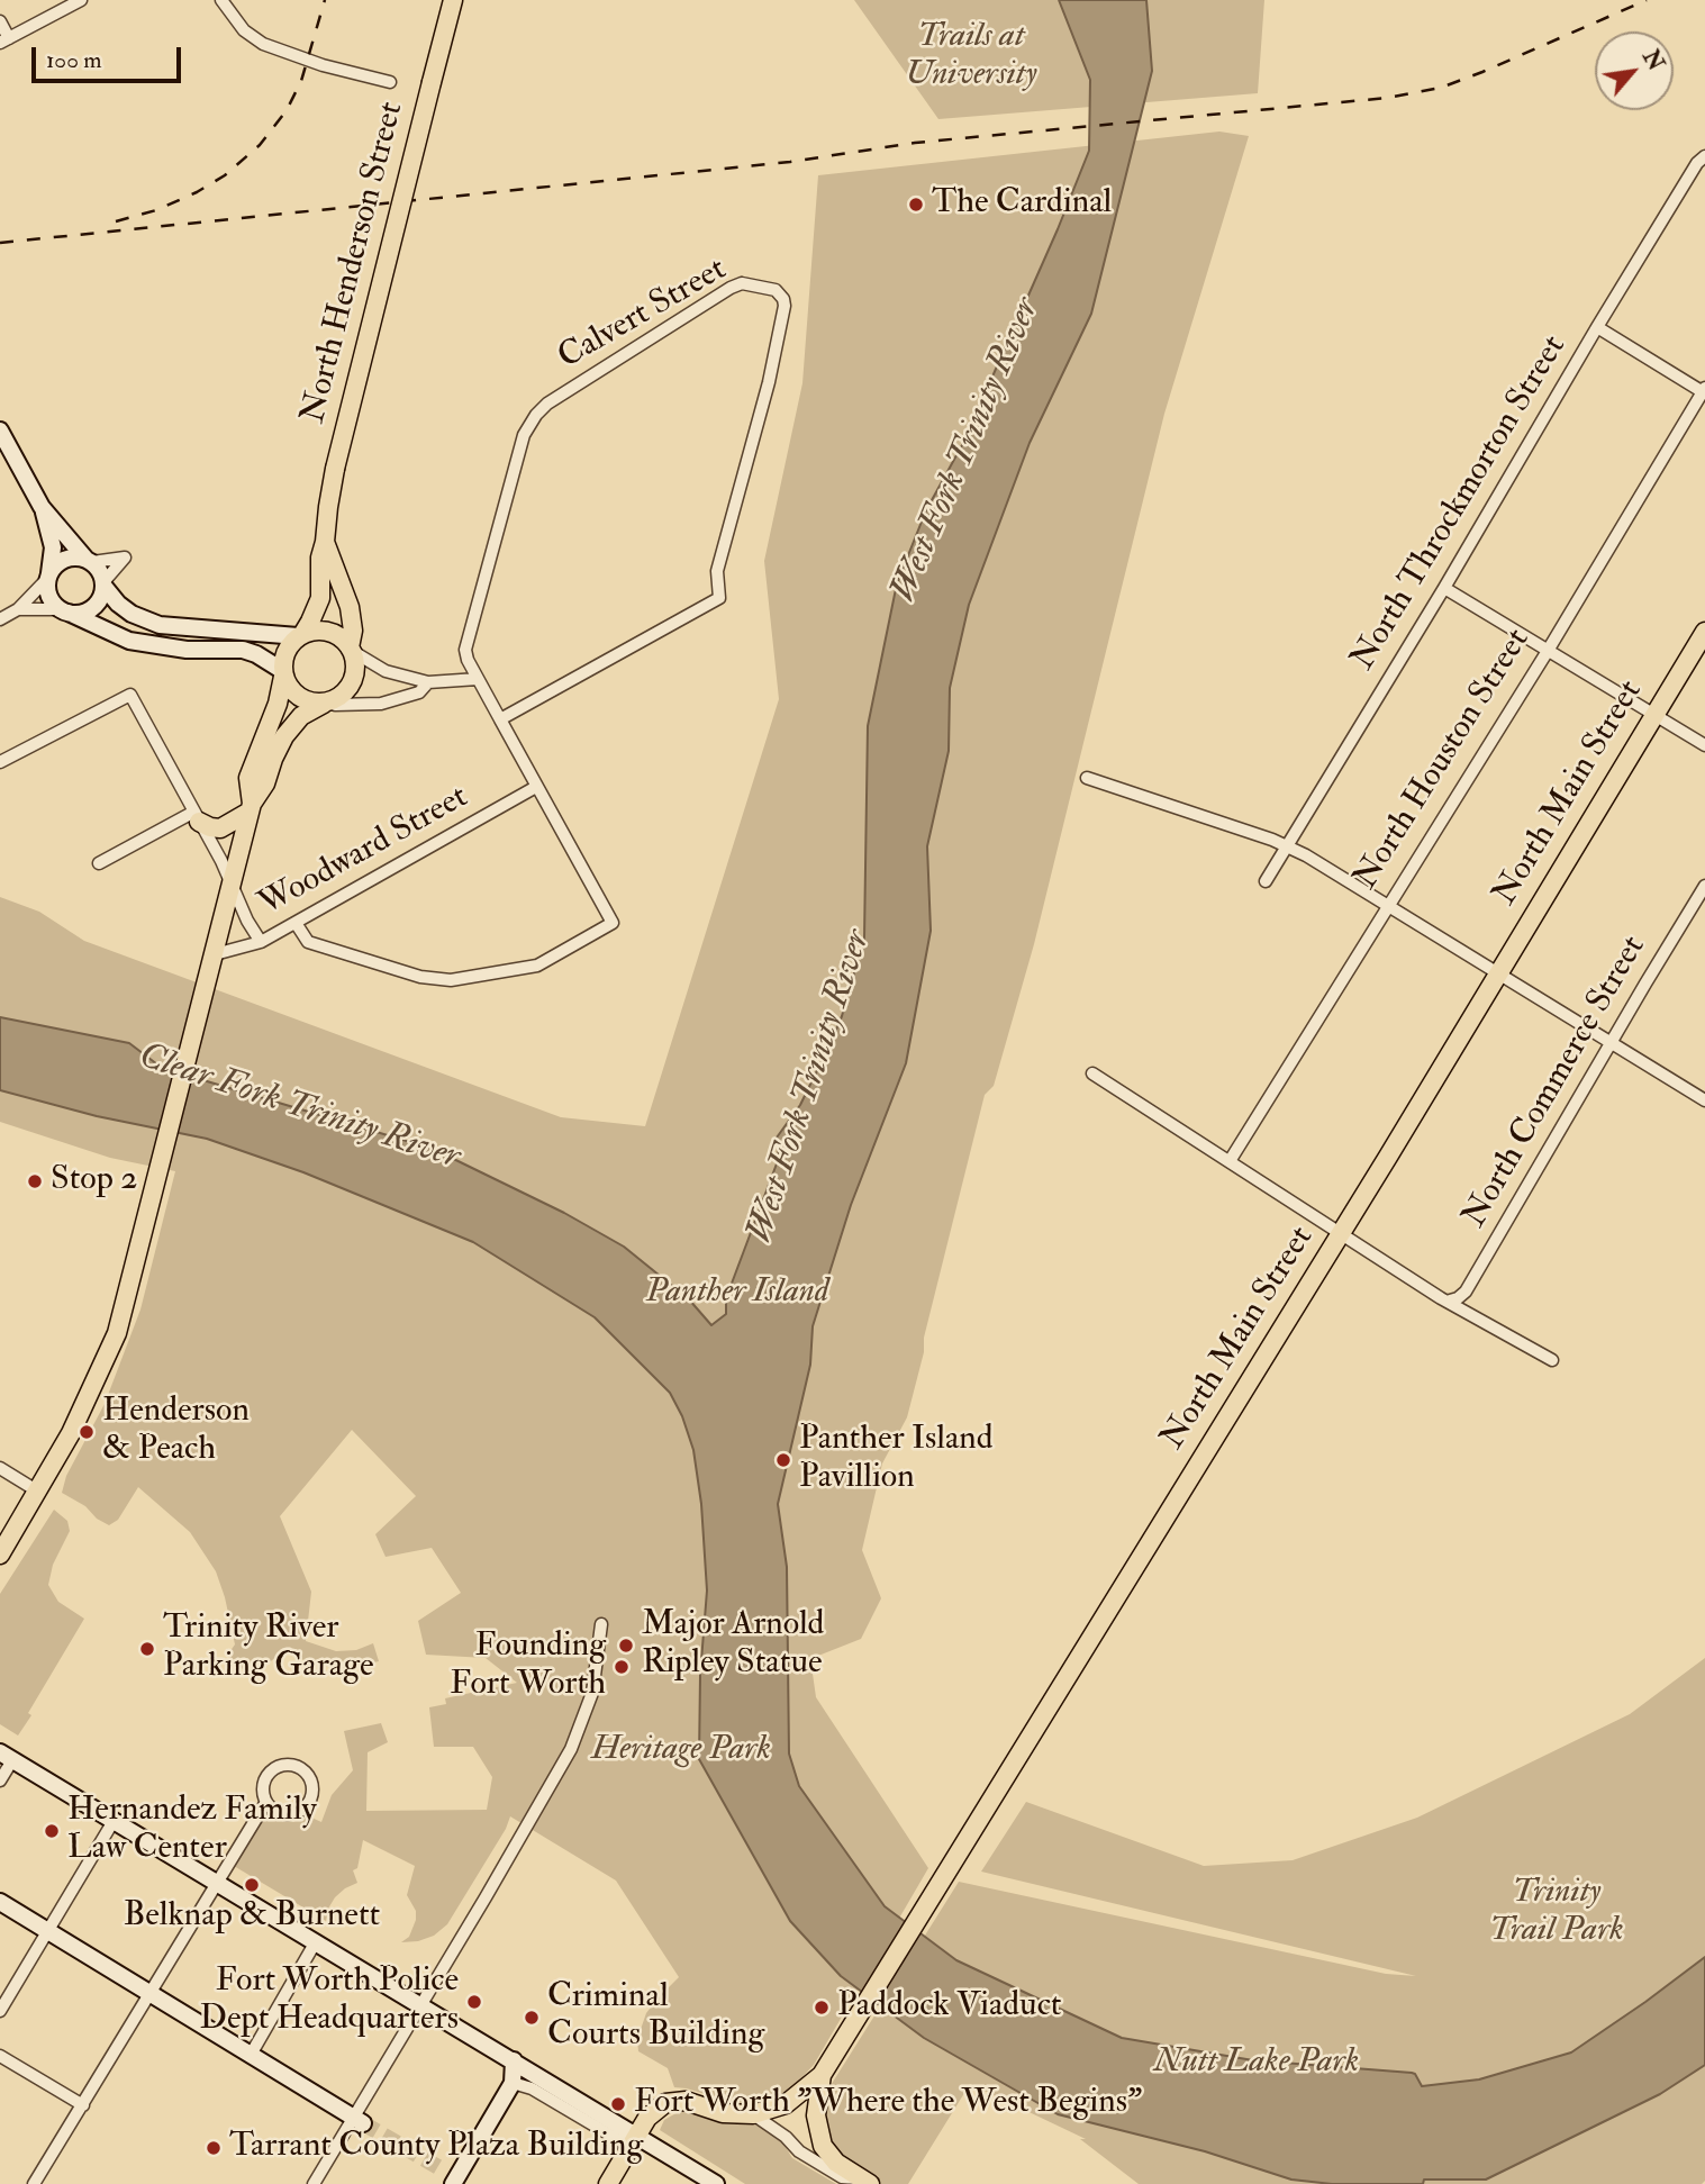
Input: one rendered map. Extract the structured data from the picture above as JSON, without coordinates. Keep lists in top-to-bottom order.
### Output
{
  "streets": {
    "main road": ["North Henderson Street", "North Main Street"],
    "street": [
      "Calvert Street",
      "North Throckmorton Street",
      "North Houston Street",
      "Woodward Street",
      "North Commerce Street"
    ]
  },
  "crossings": [
    ["Calvert Street", "Woodward Street"]
  ],
  "water": ["West Fork Trinity River", "Clear Fork Trinity River"],
  "parks": [
    "Trails at University",
    "Panther Island",
    "Heritage Park",
    "Trinity Trail Park",
    "Nutt Lake Park"
  ],
  "places": [
    "The Cardinal",
    "Stop 2",
    "Henderson & Peach",
    "Panther Island Pavillion",
    "Major Arnold Ripley Statue",
    "Trinity River Parking Garage",
    "Founding Fort Worth",
    "Hernandez Family Law Center",
    "Belknap & Burnett",
    "Fort Worth Police Dept Headquarters",
    "Paddock Viaduct",
    "Criminal Courts Building",
    "Fort Worth \"Where the West Begins\"",
    "Tarrant County Plaza Building"
  ],
  "scale_bar": "100 m",
  "north": "top right"
}
